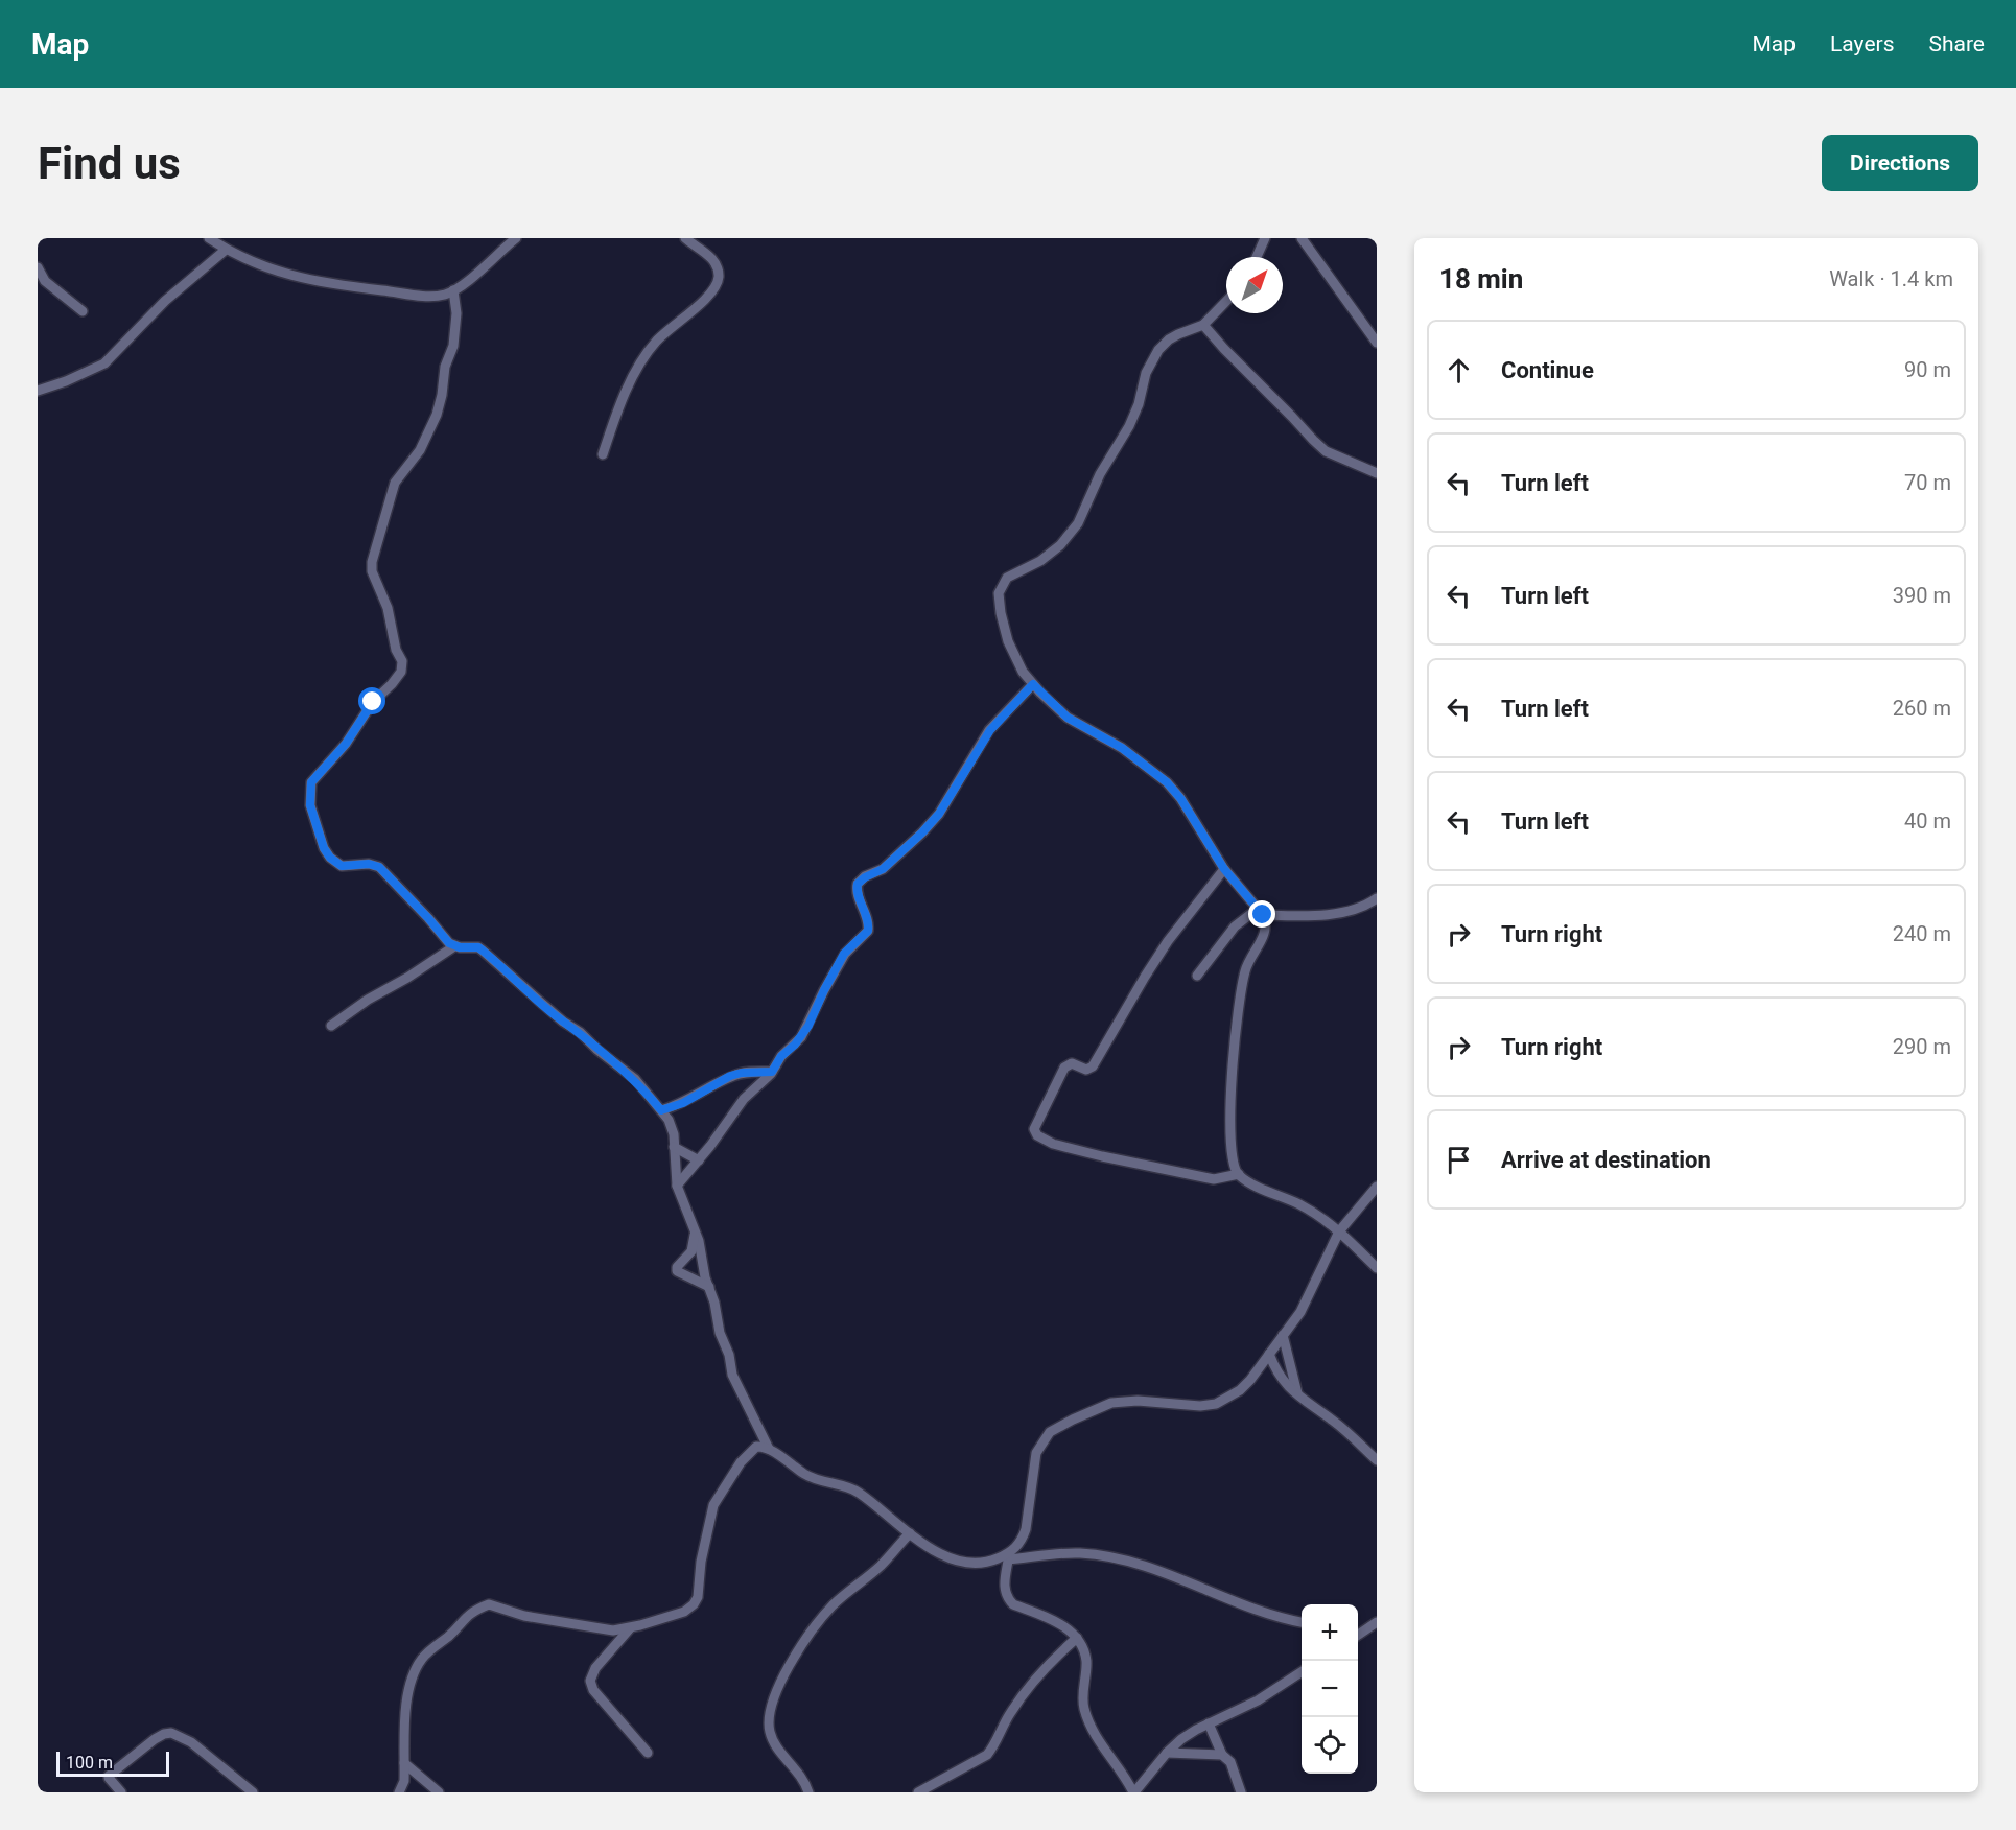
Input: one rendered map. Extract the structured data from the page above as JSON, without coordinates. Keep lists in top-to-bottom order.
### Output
{
  "scale_bar": "100 m",
  "north": "top right",
  "page": {
    "header": "Map",
    "nav": ["Map", "Layers", "Share"],
    "buttons": "Directions",
    "title": "Find us",
    "heading": ["18 min", "Walk · 1.4 km"],
    "list": [
      ["Continue", "90 m"],
      ["Turn left", "70 m"],
      ["Turn left", "390 m"],
      ["Turn left", "260 m"],
      ["Turn left", "40 m"],
      ["Turn right", "240 m"],
      ["Turn right", "290 m"],
      "Arrive at destination"
    ],
    "map_buttons": ["+", "−"],
    "scale": "100 m"
  }
}
